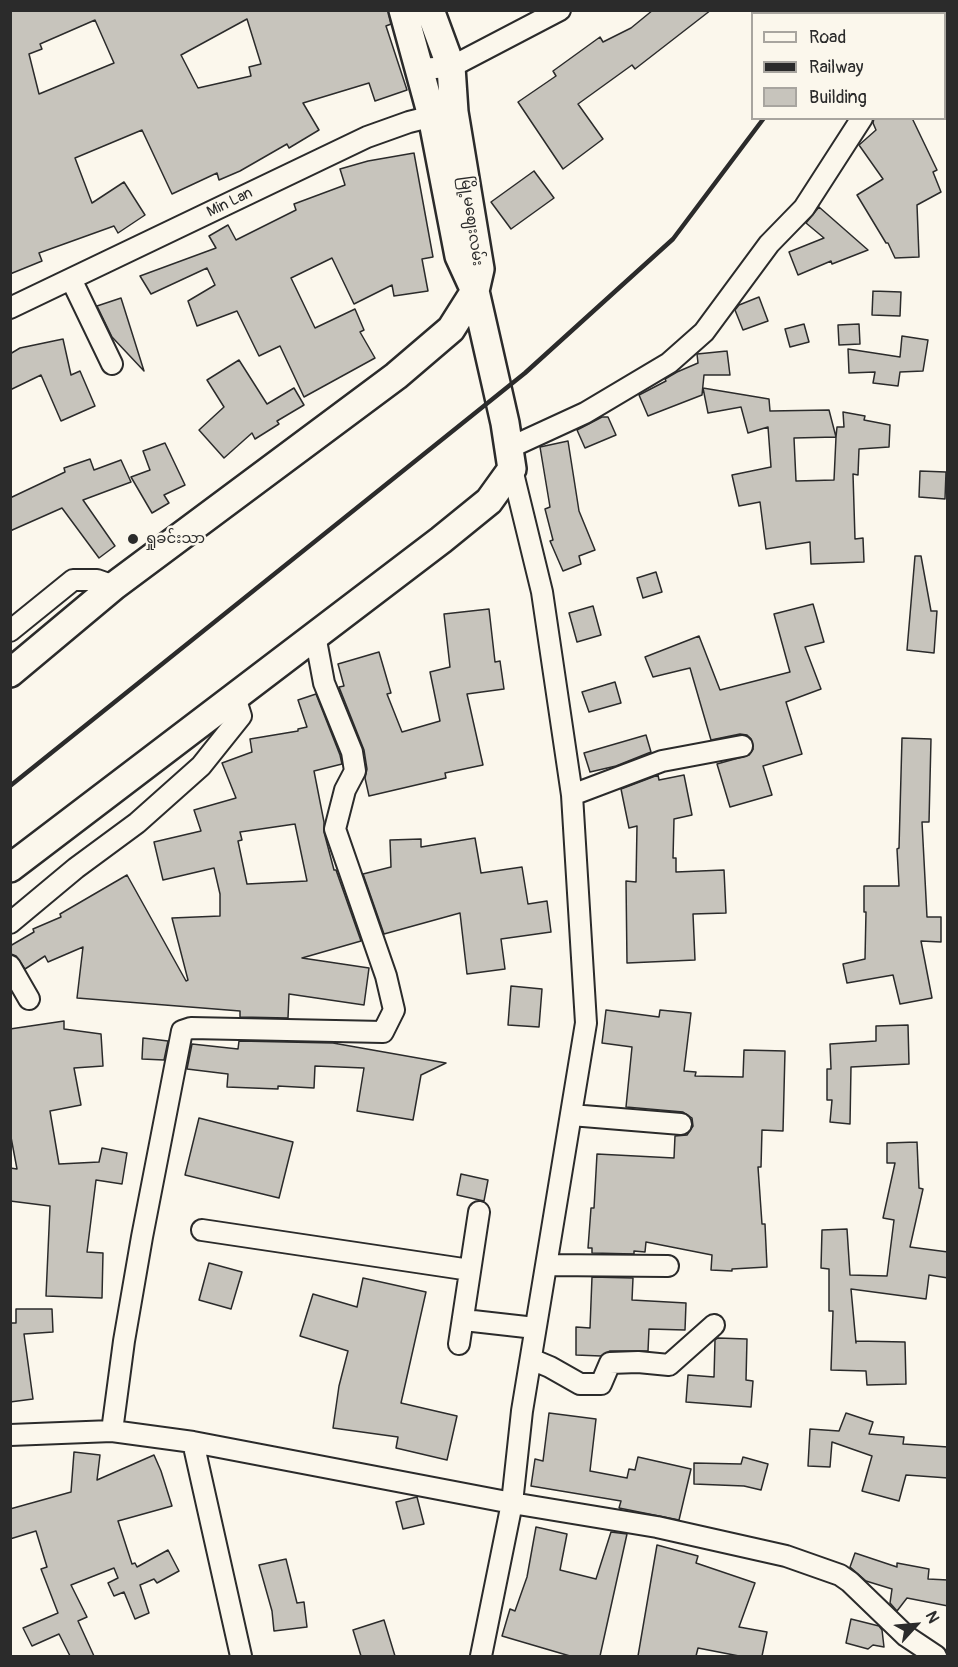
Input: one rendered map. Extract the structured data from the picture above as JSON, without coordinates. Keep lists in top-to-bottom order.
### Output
{
  "streets": {
    "main road": ["မြို့မဈေးလမ်း"],
    "street": ["Min Lan"]
  },
  "crossings": [
    ["Min Lan", "မြို့မဈေးလမ်း"]
  ],
  "places": ["ရှုခင်းသာ"],
  "legend": ["Road", "Railway", "Building"],
  "north": "top right"
}
